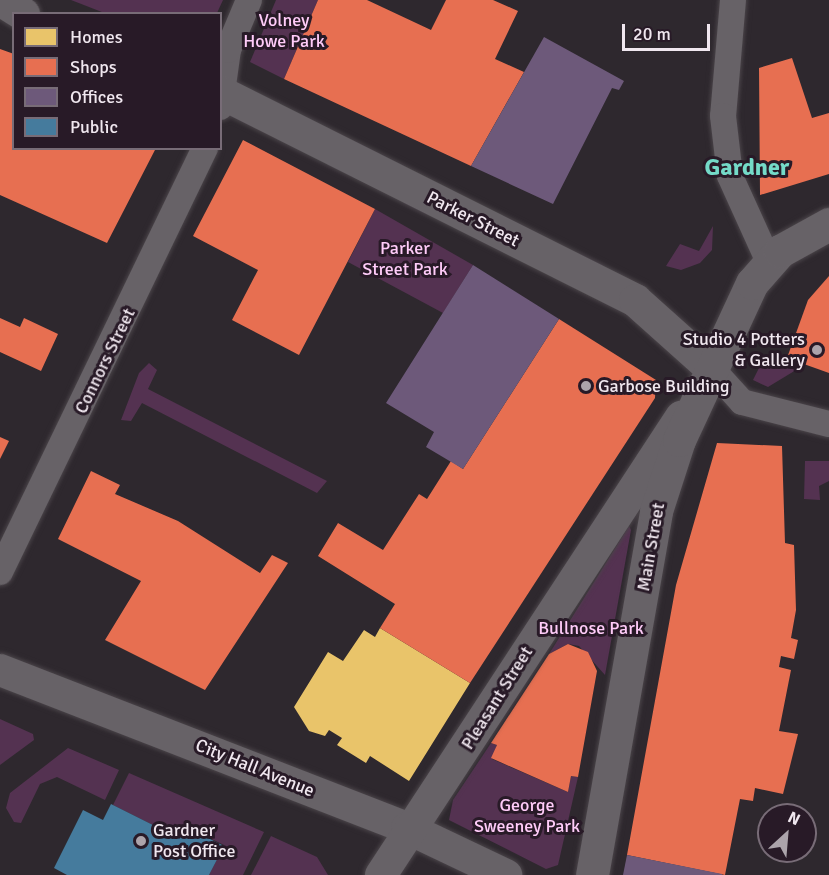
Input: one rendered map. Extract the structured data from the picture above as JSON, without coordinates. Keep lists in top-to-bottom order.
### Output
{
  "streets": {
    "main road": ["Parker Street", "Main Street"],
    "street": ["Connors Street", "Pleasant Street", "City Hall Avenue"]
  },
  "crossings": [
    ["Parker Street", "Main Street"],
    ["Parker Street", "Pleasant Street"],
    ["Main Street", "Pleasant Street"],
    ["Pleasant Street", "City Hall Avenue"]
  ],
  "districts": ["Gardner"],
  "parks": [
    "Volney Howe Park",
    "Parker Street Park",
    "Bullnose Park",
    "George Sweeney Park"
  ],
  "places": ["Studio 4 Potters & Gallery", "Garbose Building", "Gardner Post Office"],
  "legend": [
    "Homes",
    "Shops",
    "Offices",
    "Public"
  ],
  "scale_bar": "20 m",
  "north": "top right"
}
